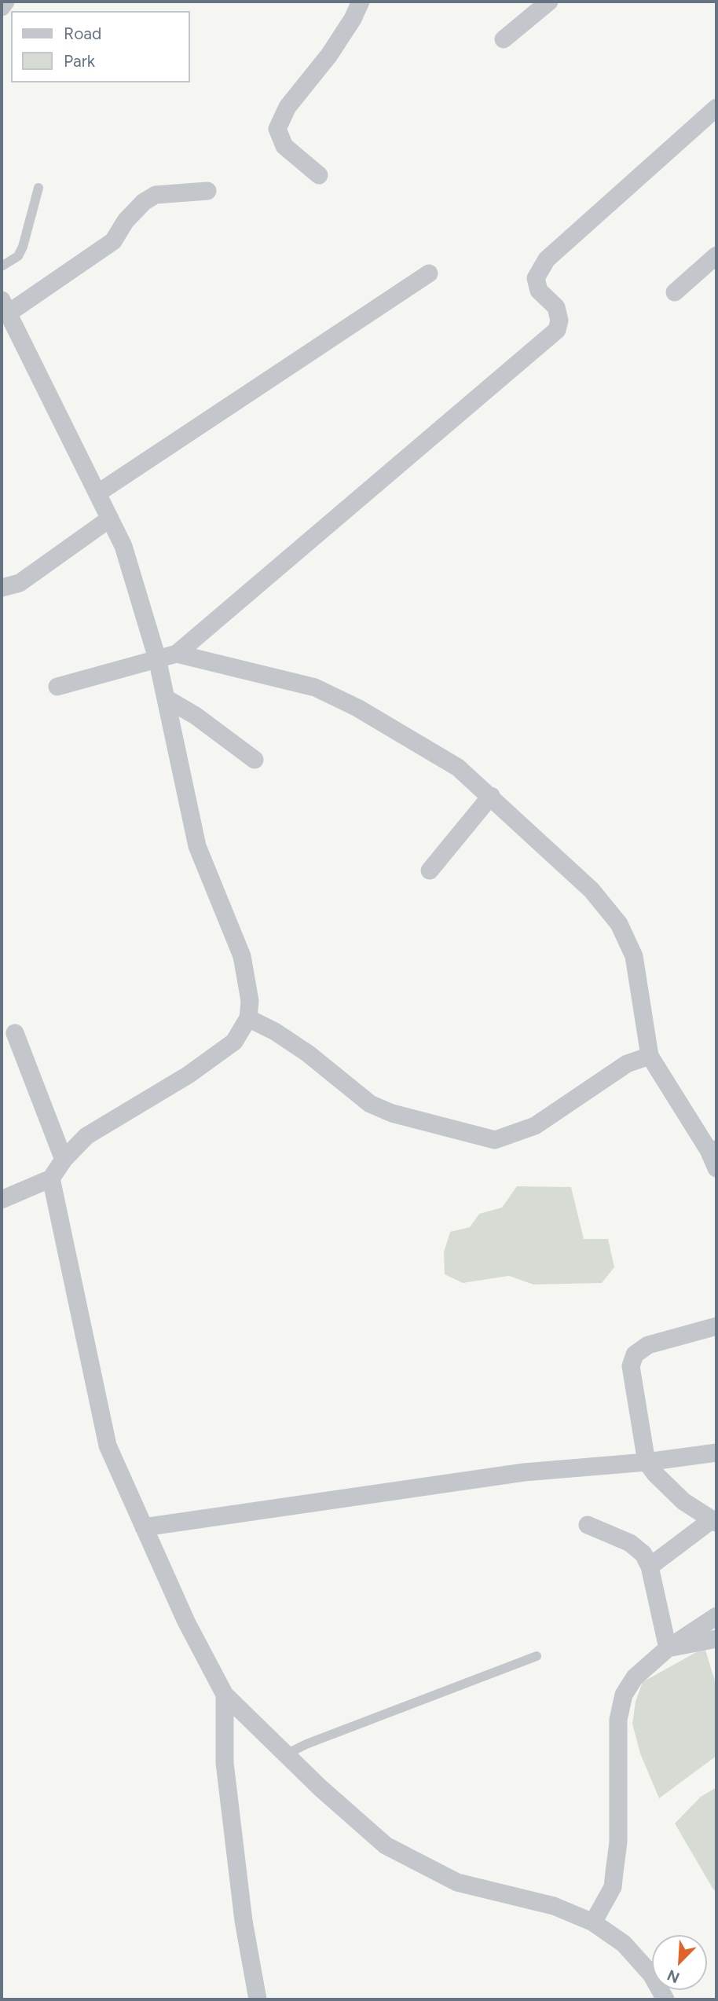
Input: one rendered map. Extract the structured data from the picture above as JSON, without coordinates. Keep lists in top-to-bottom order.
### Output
{
  "legend": ["Road", "Park"],
  "north": "bottom left"
}
